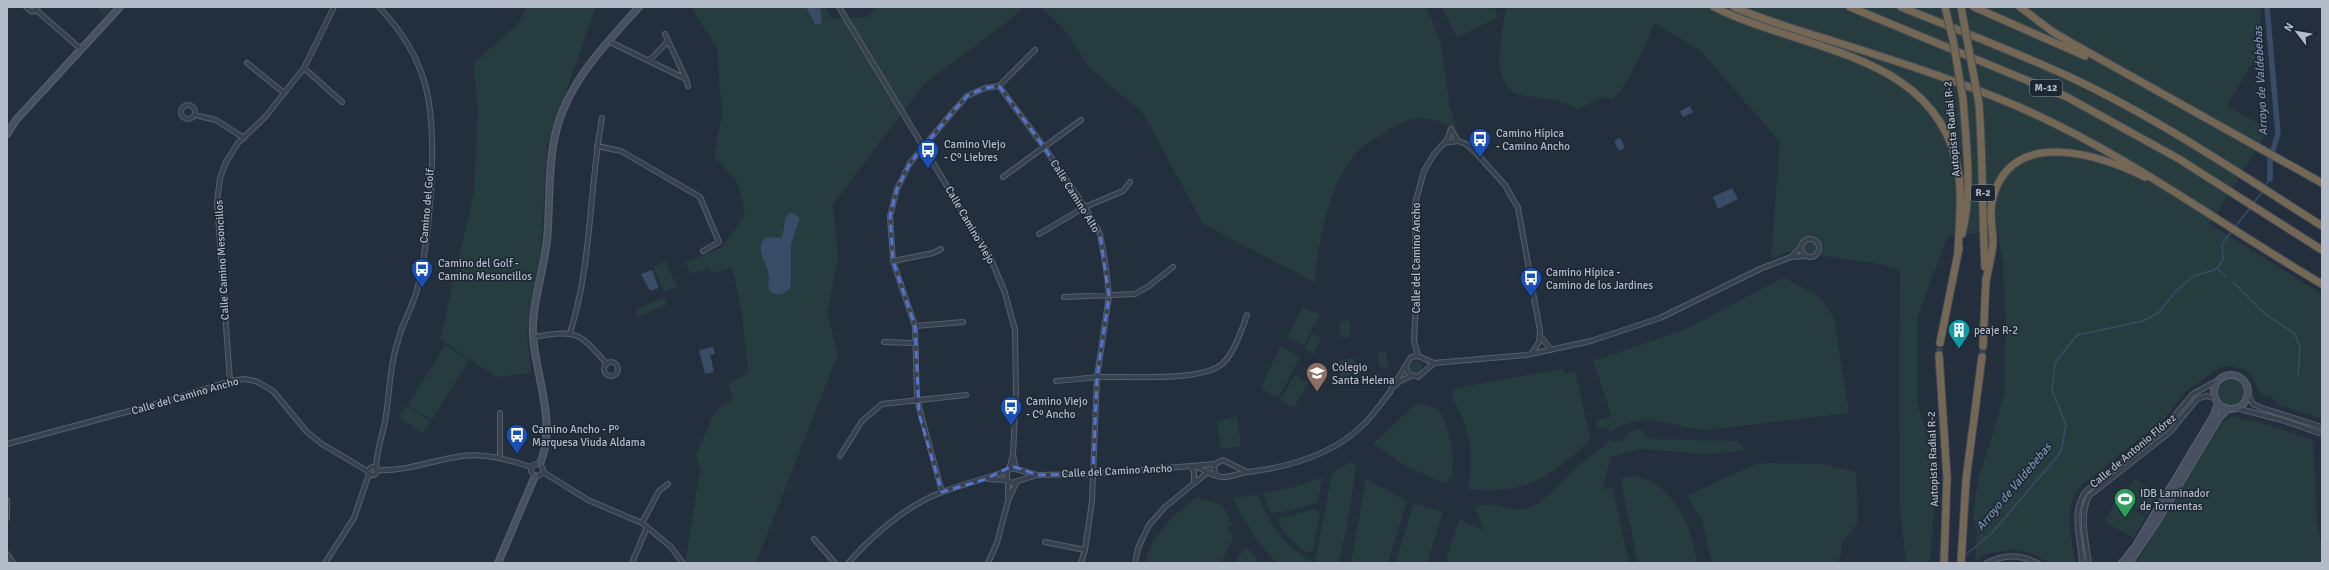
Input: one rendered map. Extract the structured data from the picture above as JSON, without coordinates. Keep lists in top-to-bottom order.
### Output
{
  "streets": {
    "highway": ["M-12", "Autopista Radial R-2", "R-2"],
    "street": [
      "Calle Camino Alto",
      "Camino del Golf",
      "Calle Camino Viejo",
      "Calle del Camino Ancho",
      "Calle Camino Mesoncillos",
      "Calle de Antonio Flórez"
    ]
  },
  "crossings": [
    ["Calle Camino Alto", "Calle del Camino Ancho"],
    ["Camino del Golf", "Calle del Camino Ancho"],
    ["Calle Camino Viejo", "Calle del Camino Ancho"],
    ["Calle del Camino Ancho", "Calle Camino Mesoncillos"]
  ],
  "water": ["Arroyo de Valdebebas"],
  "places": {
    "bus stop": [
      "Camino Hípica - Camino Ancho",
      "Camino Viejo - Cº Liebres",
      "Camino del Golf - Camino Mesoncillos",
      "Camino Hípica - Camino de los Jardines",
      "Camino Viejo - Cº Ancho",
      "Camino Ancho - Pº Marquesa Viuda Aldama"
    ],
    "building": ["peaje R-2"],
    "school or university": ["Colegio Santa Helena"],
    "sports": ["IDB Laminador de Tormentas"]
  },
  "north": "top left"
}
